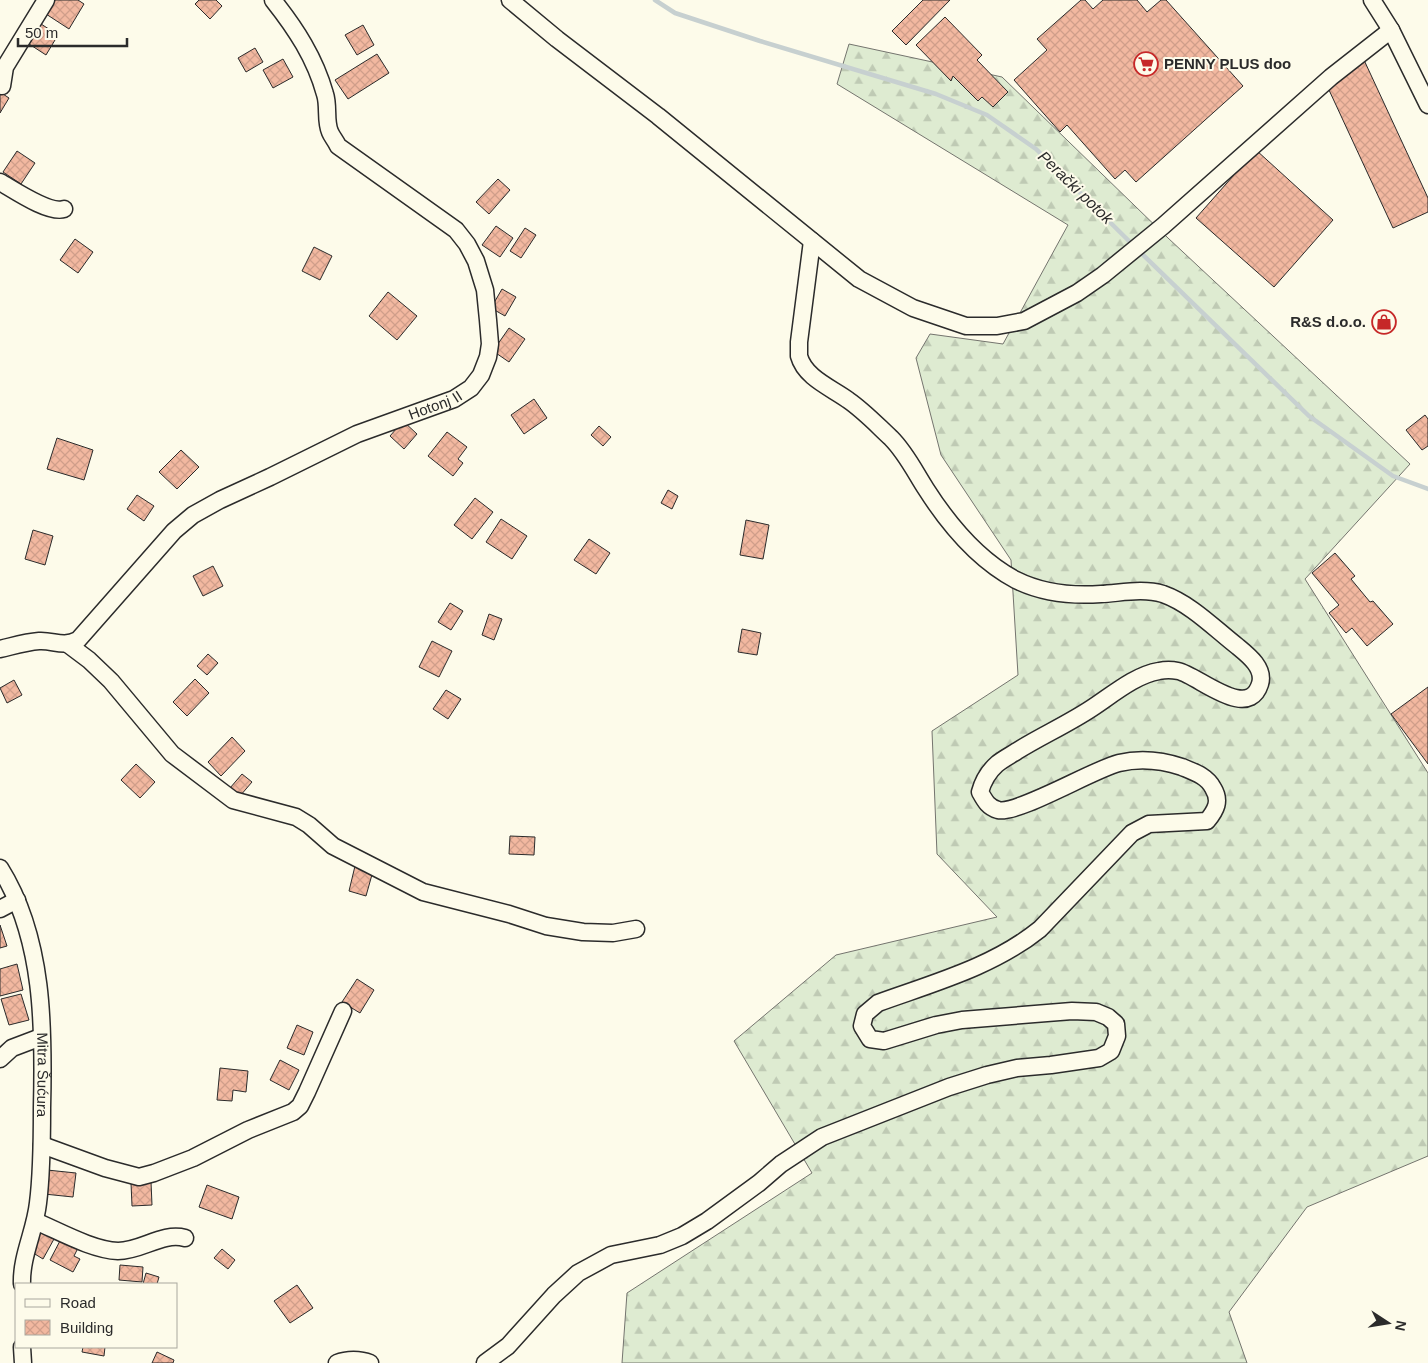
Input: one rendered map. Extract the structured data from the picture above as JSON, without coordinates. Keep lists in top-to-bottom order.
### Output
{
  "streets": {
    "street": ["Hotonj II", "Mitra Šućura"]
  },
  "water": ["Perački potok"],
  "places": {
    "supermarket": ["PENNY PLUS doo"],
    "shop": ["R&S d.o.o."]
  },
  "legend": ["Road", "Building"],
  "scale_bar": "50 m",
  "north": "right"
}
